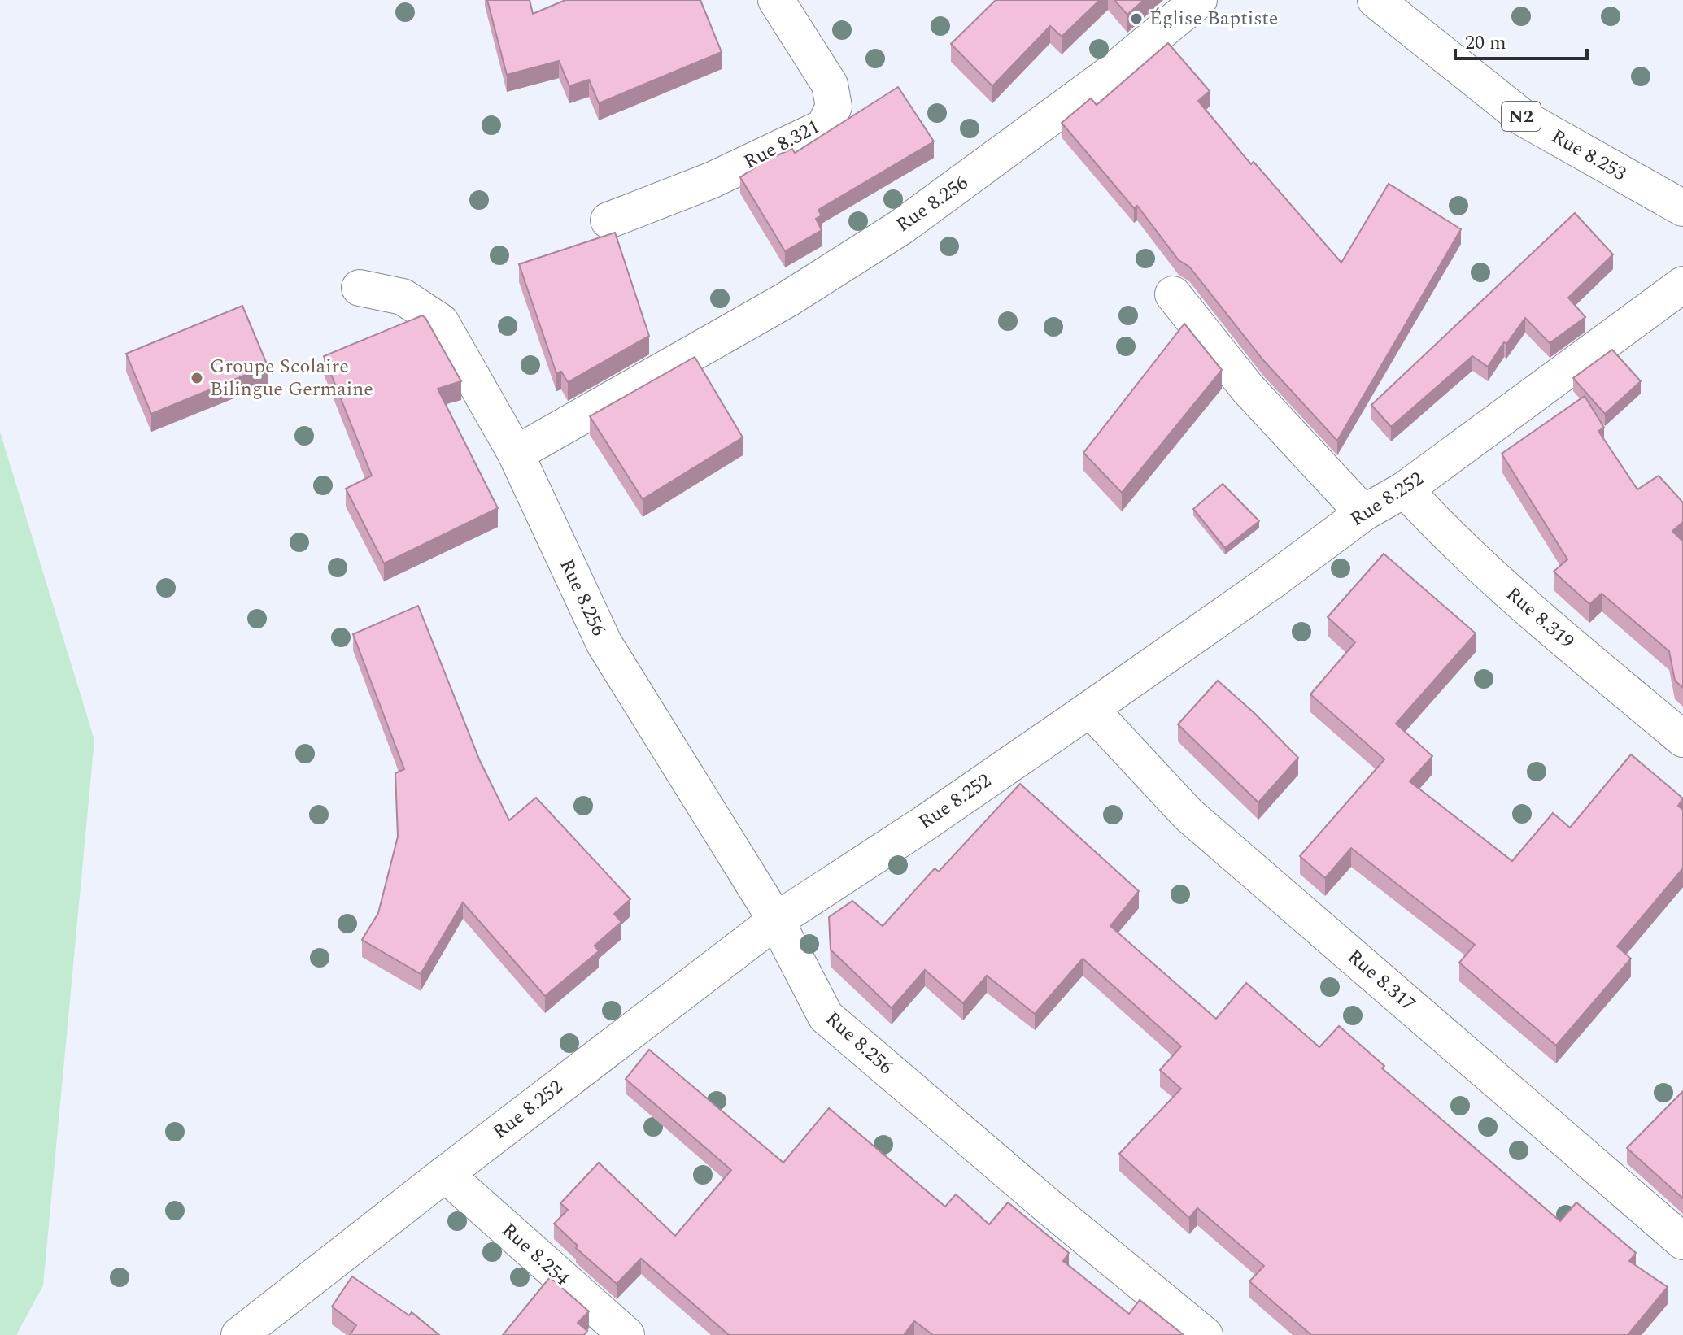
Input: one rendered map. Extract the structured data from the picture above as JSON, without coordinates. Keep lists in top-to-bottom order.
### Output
{
  "streets": {
    "main road": [
      "N2",
      "Rue 8.321",
      "Rue 8.253",
      "Rue 8.256",
      "Rue 8.252",
      "Rue 8.319",
      "Rue 8.317",
      "Rue 8.254"
    ]
  },
  "crossings": [
    ["Rue 8.256", "Rue 8.252"],
    ["Rue 8.252", "Rue 8.319"],
    ["Rue 8.252", "Rue 8.317"],
    ["Rue 8.252", "Rue 8.254"]
  ],
  "places": ["Église Baptiste", "Groupe Scolaire Bilingue Germaine"],
  "scale_bar": "20 m"
}
